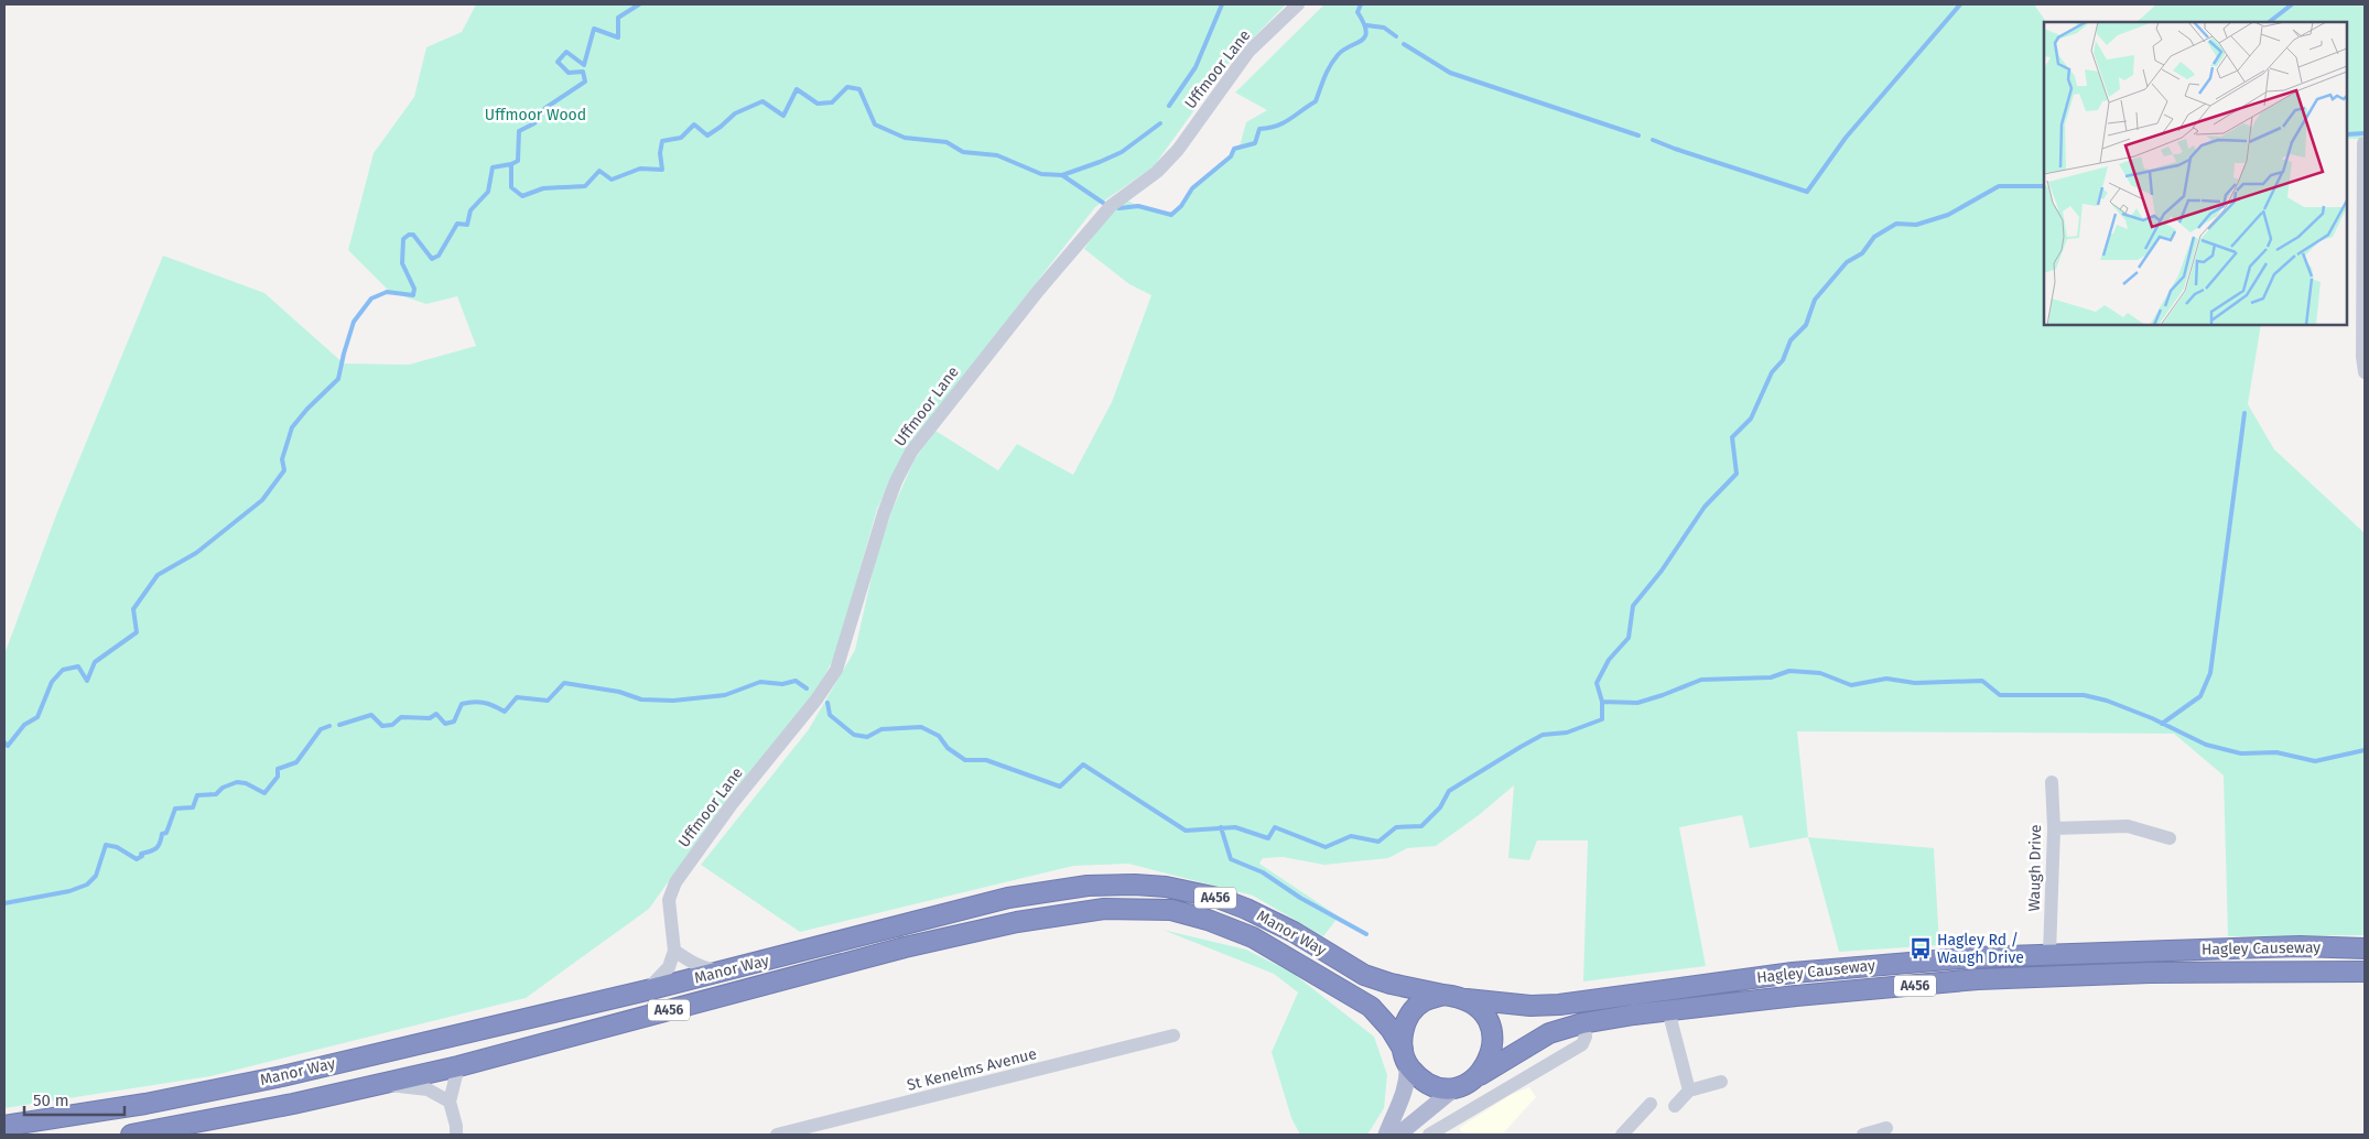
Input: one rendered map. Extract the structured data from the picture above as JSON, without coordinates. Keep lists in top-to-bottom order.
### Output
{
  "streets": {
    "highway": ["A456", "Manor Way", "Hagley Causeway"],
    "street": ["Uffmoor Lane", "Waugh Drive", "St Kenelms Avenue"]
  },
  "crossings": [
    ["Waugh Drive", "Hagley Causeway"],
    ["A456", "Manor Way"],
    ["A456", "Hagley Causeway"],
    ["Manor Way", "Hagley Causeway"]
  ],
  "parks": ["Uffmoor Wood"],
  "places": {
    "bus stop": ["Hagley Rd / Waugh Drive"]
  },
  "scale_bar": "50 m"
}
